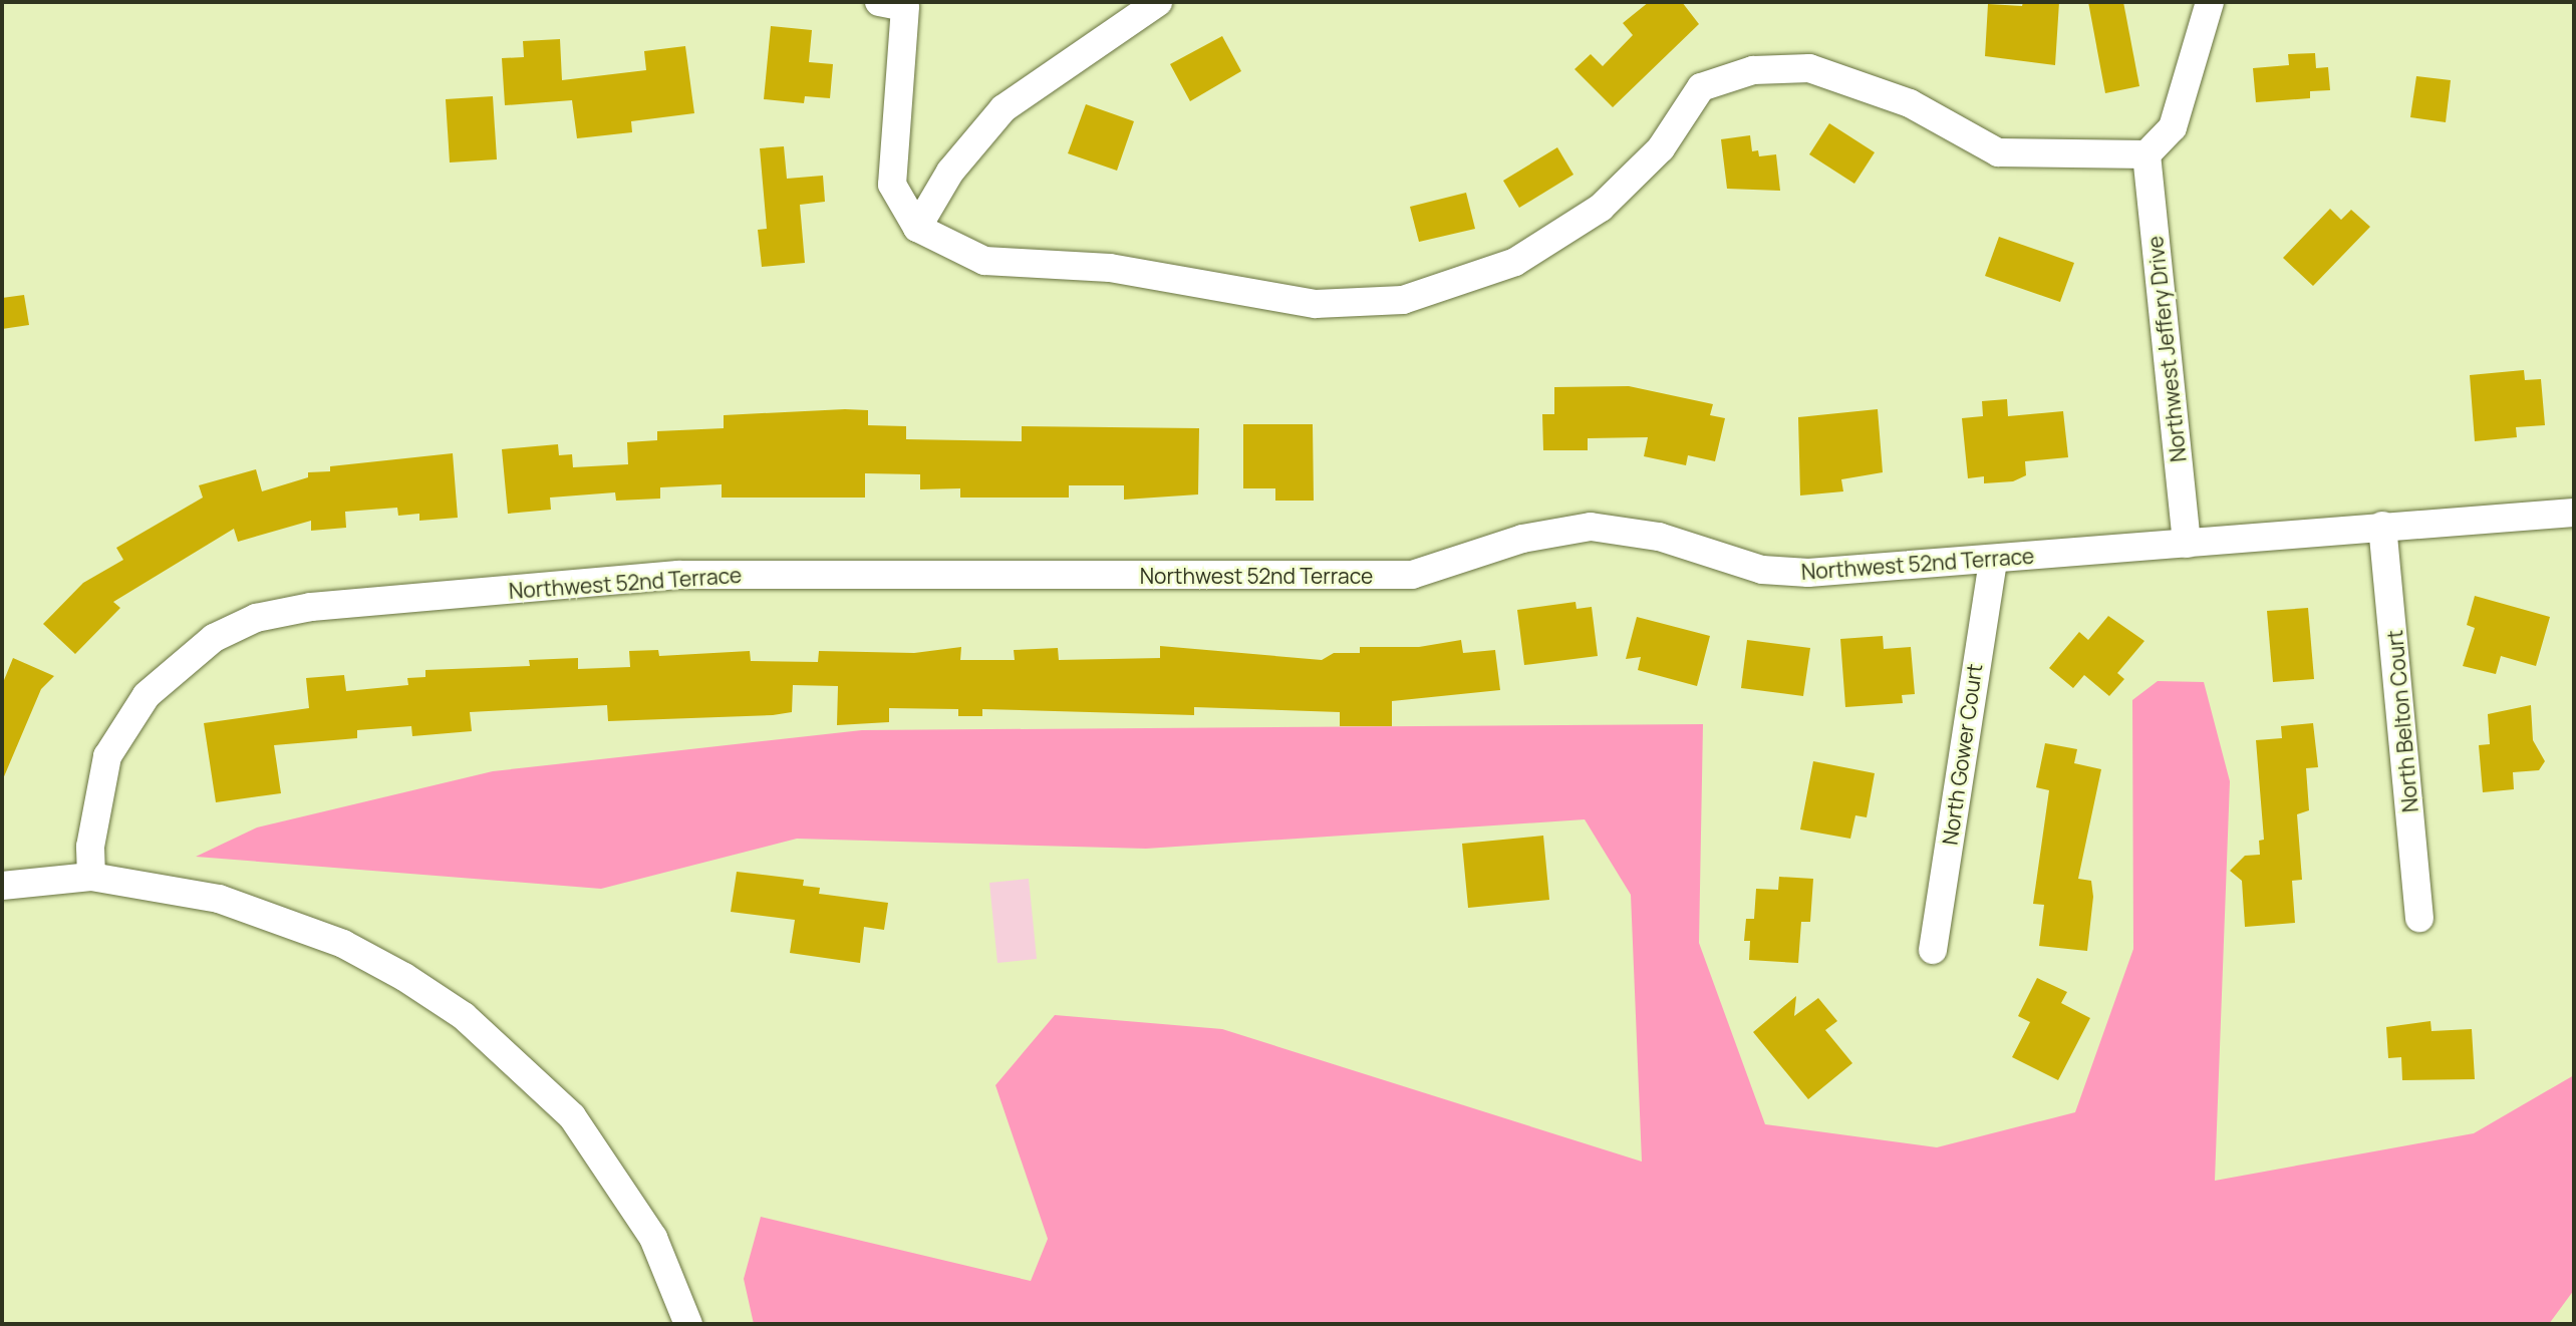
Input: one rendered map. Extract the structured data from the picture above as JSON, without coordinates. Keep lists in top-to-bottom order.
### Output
{
  "streets": {
    "street": [
      "Northwest Jeffery Drive",
      "Northwest 52nd Terrace",
      "North Belton Court",
      "North Gower Court"
    ]
  },
  "crossings": [
    ["Northwest Jeffery Drive", "Northwest 52nd Terrace"],
    ["Northwest 52nd Terrace", "North Belton Court"],
    ["Northwest 52nd Terrace", "North Gower Court"]
  ]
}
